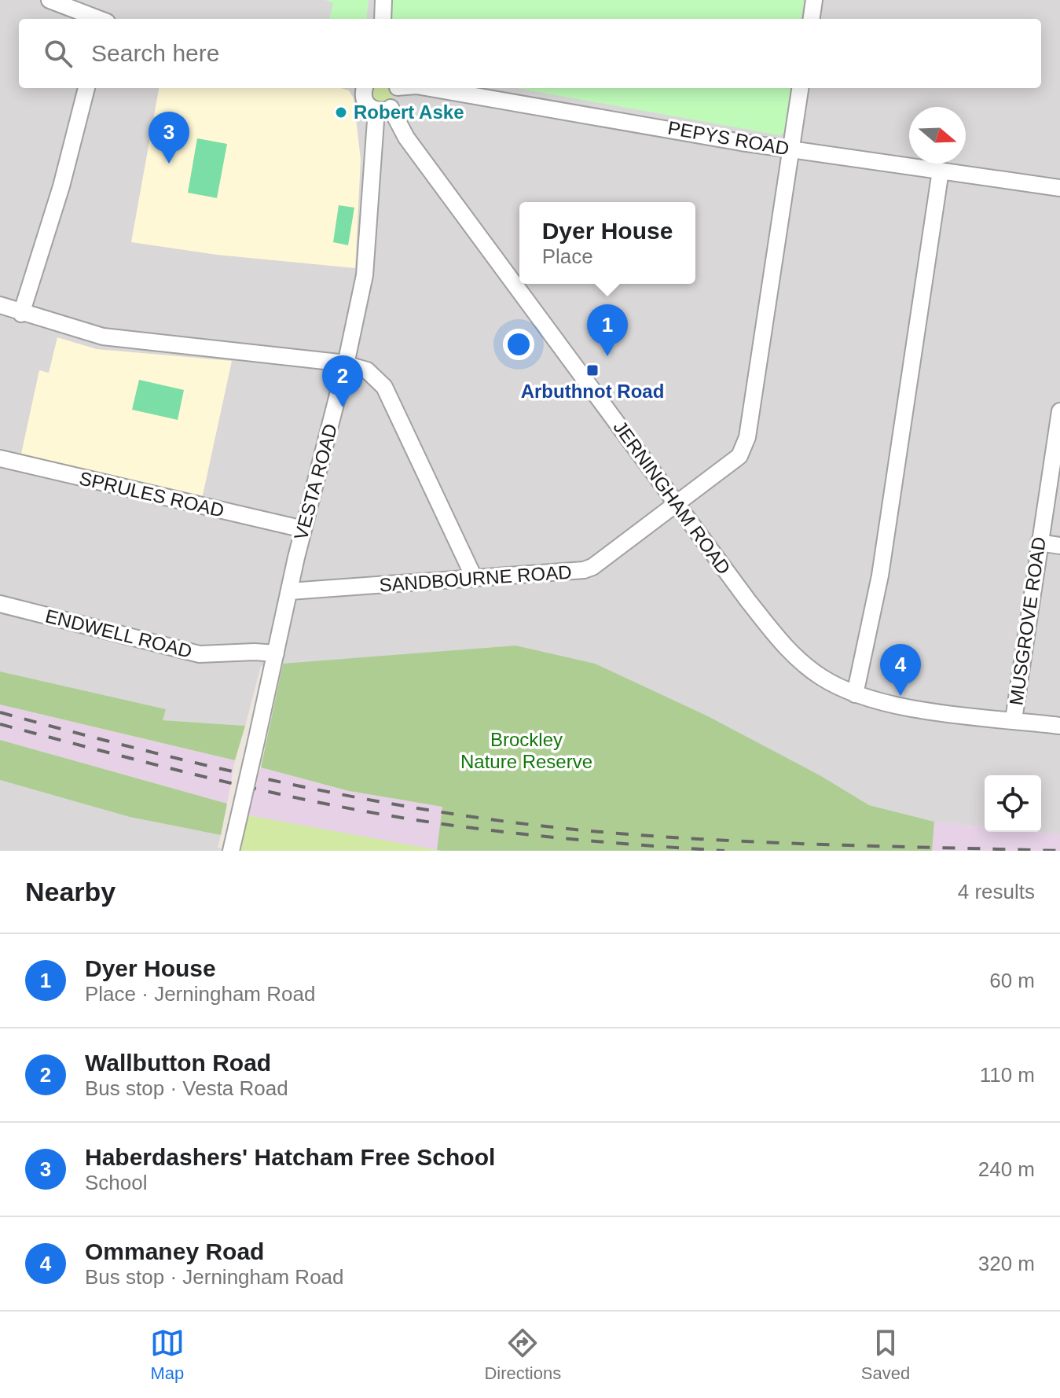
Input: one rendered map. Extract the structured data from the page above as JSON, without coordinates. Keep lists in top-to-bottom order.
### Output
{
  "streets": {
    "street": [
      "PEPYS ROAD",
      "VESTA ROAD",
      "SPRULES ROAD",
      "JERNINGHAM ROAD",
      "SANDBOURNE ROAD",
      "MUSGROVE ROAD",
      "ENDWELL ROAD"
    ]
  },
  "crossings": [
    ["PEPYS ROAD", "VESTA ROAD"],
    ["PEPYS ROAD", "JERNINGHAM ROAD"],
    ["VESTA ROAD", "SPRULES ROAD"],
    ["VESTA ROAD", "JERNINGHAM ROAD"],
    ["VESTA ROAD", "SANDBOURNE ROAD"],
    ["VESTA ROAD", "ENDWELL ROAD"],
    ["JERNINGHAM ROAD", "SANDBOURNE ROAD"],
    ["JERNINGHAM ROAD", "MUSGROVE ROAD"]
  ],
  "parks": ["Brockley Nature Reserve"],
  "places": {
    "other": ["Robert Aske"],
    "transit": ["Arbuthnot Road"]
  },
  "north": "right",
  "page": {
    "search": "Search here",
    "pins": [
      "3",
      "1",
      "2",
      "4"
    ],
    "popup": ["Dyer House", "Place"],
    "heading": ["Nearby", "4 results"],
    "list": [
      {
        "mark": "1",
        "name": "Dyer House",
        "note": "Place · Jerningham Road",
        "value": "60 m"
      },
      {
        "mark": "2",
        "name": "Wallbutton Road",
        "note": "Bus stop · Vesta Road",
        "value": "110 m"
      },
      {
        "mark": "3",
        "name": "Haberdashers' Hatcham Free School",
        "note": "School",
        "value": "240 m"
      },
      {
        "mark": "4",
        "name": "Ommaney Road",
        "note": "Bus stop · Jerningham Road",
        "value": "320 m"
      }
    ],
    "nav": ["Map", "Directions", "Saved"]
  }
}
